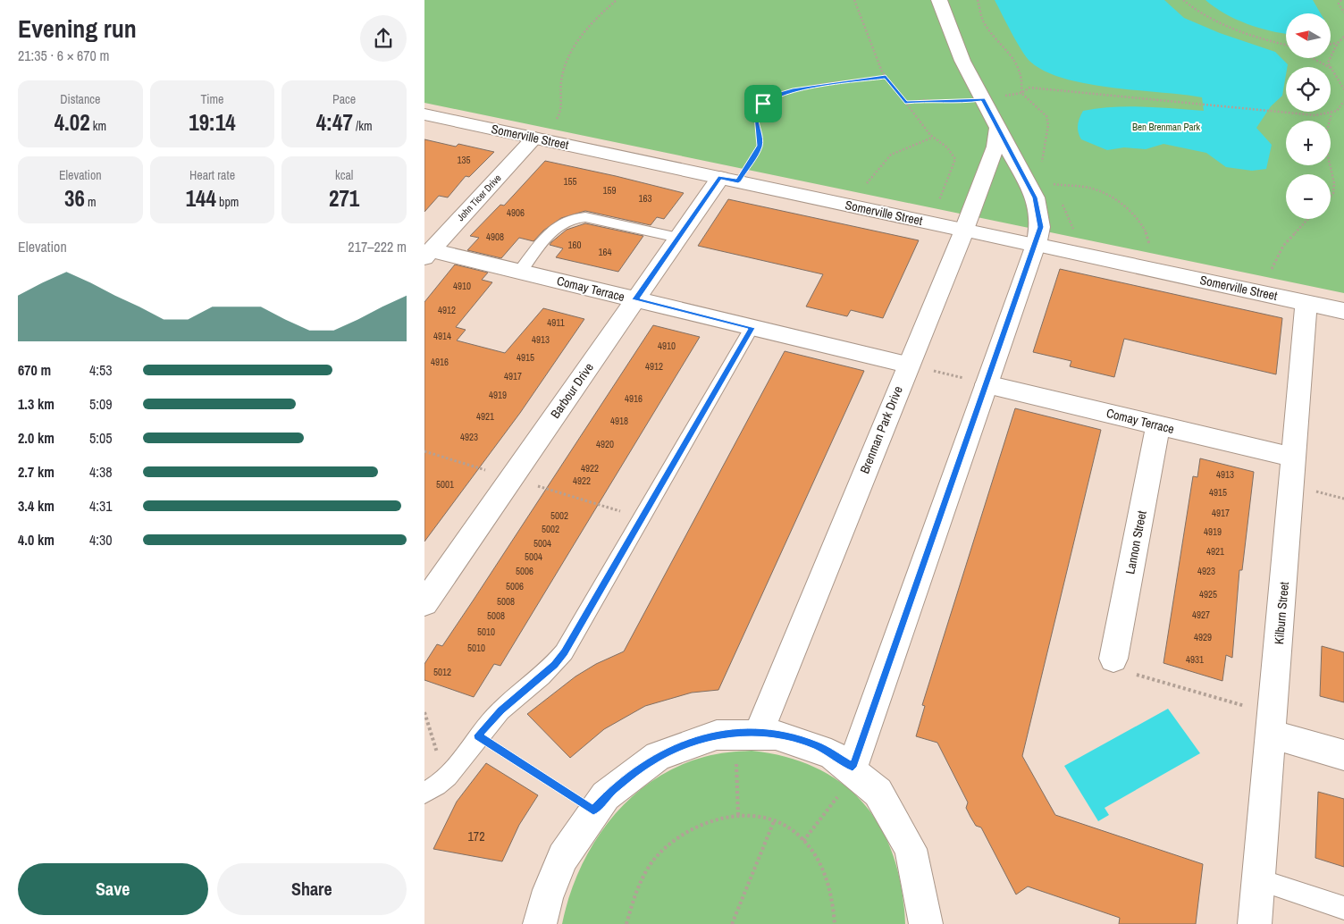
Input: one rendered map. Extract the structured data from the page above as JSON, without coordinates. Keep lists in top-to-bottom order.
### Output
{
  "streets": {
    "street": [
      "Somerville Street",
      "John Ticer Drive",
      "Comay Terrace",
      "Barbour Drive",
      "Brenman Park Drive",
      "Lannon Street",
      "Kilburn Street"
    ]
  },
  "crossings": [
    ["Somerville Street", "John Ticer Drive"],
    ["Somerville Street", "Barbour Drive"],
    ["Somerville Street", "Brenman Park Drive"],
    ["Somerville Street", "Kilburn Street"],
    ["John Ticer Drive", "Comay Terrace"],
    ["Comay Terrace", "Barbour Drive"],
    ["Comay Terrace", "Brenman Park Drive"],
    ["Comay Terrace", "Lannon Street"],
    ["Comay Terrace", "Kilburn Street"]
  ],
  "parks": ["Ben Brenman Park"],
  "house_numbers": [
    "135",
    "155",
    "159",
    "163",
    "4906",
    "4908",
    "160",
    "164",
    "4910",
    "4912",
    "4911",
    "4914",
    "4913",
    "4910",
    "4915",
    "4916",
    "4912",
    "4917",
    "4919",
    "4916",
    "4921",
    "4918",
    "4923",
    "4920",
    "4922",
    "4913",
    "4922",
    "5001",
    "4915",
    "4917",
    "5002",
    "5002",
    "4919",
    "5004",
    "4921",
    "5004",
    "5006",
    "4923",
    "5006",
    "4925",
    "5008",
    "4927",
    "5008",
    "5010",
    "4929",
    "5010",
    "4931",
    "5012",
    "172"
  ],
  "north": "left",
  "page": {
    "heading": ["Evening run", "21:35 · 6 × 670 m"],
    "map_buttons": ["+", "−"],
    "stats": [
      ["Distance", "4.02 km"],
      ["Time", "19:14"],
      ["Pace", "4:47 /km"],
      ["Elevation", "36 m"],
      ["Heart rate", "144 bpm"],
      ["kcal", "271"]
    ],
    "chart": ["Elevation", "217–222 m"],
    "list": [
      {
        "name": "670 m",
        "note": "4:53"
      },
      {
        "name": "1.3 km",
        "note": "5:09"
      },
      {
        "name": "2.0 km",
        "note": "5:05"
      },
      {
        "name": "2.7 km",
        "note": "4:38"
      },
      {
        "name": "3.4 km",
        "note": "4:31"
      },
      {
        "name": "4.0 km",
        "note": "4:30"
      }
    ],
    "buttons": ["Save", "Share"]
  }
}
